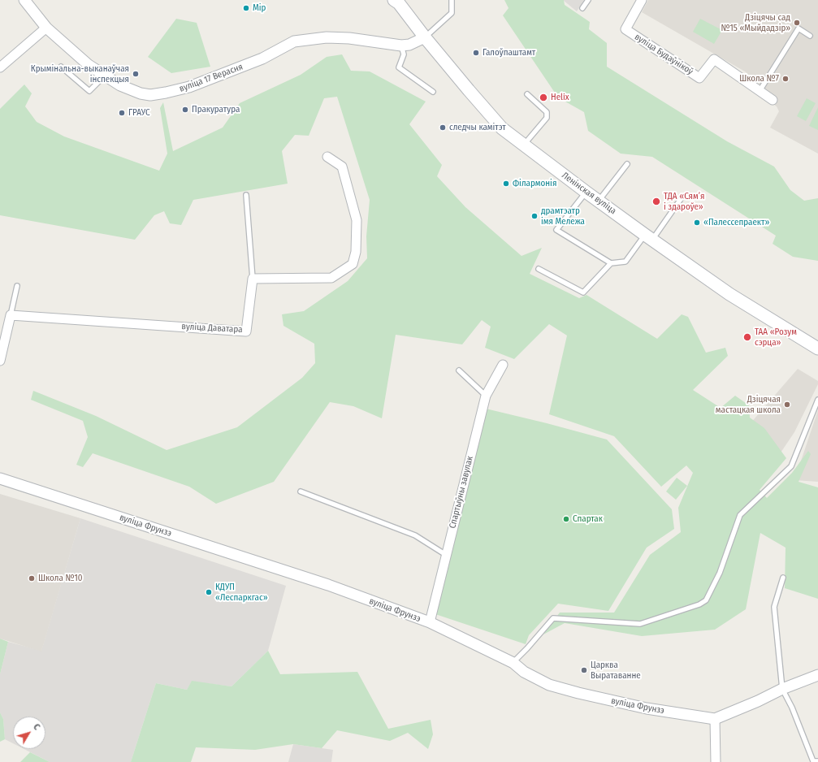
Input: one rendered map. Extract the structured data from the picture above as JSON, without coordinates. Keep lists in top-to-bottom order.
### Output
{
  "streets": {
    "main road": ["Ленінская вуліца"],
    "street": [
      "вуліца Будаўнікоў",
      "вуліца 17 Верасня",
      "вуліца Даватара",
      "Спартыўны завулак",
      "вуліца Фрунзэ"
    ]
  },
  "crossings": [
    ["вуліца 17 Верасня", "Ленінская вуліца"],
    ["Спартыўны завулак", "вуліца Фрунзэ"]
  ],
  "places": [
    "Мір",
    "Дзіцячы сад №15 «Мыйдадзір»",
    "Галоўпаштамт",
    "Крымінальна-выканаўчая інспекцыя",
    "Школа №7",
    "Helix",
    "Пракуратура",
    "ГРАУС",
    "следчы камітэт",
    "Філармонія",
    "ТДА «Сямʼя і здароўе»",
    "драмтэатр імя Мележа",
    "«Палессепраект»",
    "ТАА «Розум сэрца»",
    "Дзіцячая мастацкая школа",
    "Спартак",
    "Школа №10",
    "КДУП «Леспаркгас»",
    "Царква Выратаванне"
  ],
  "north": "top right"
}
